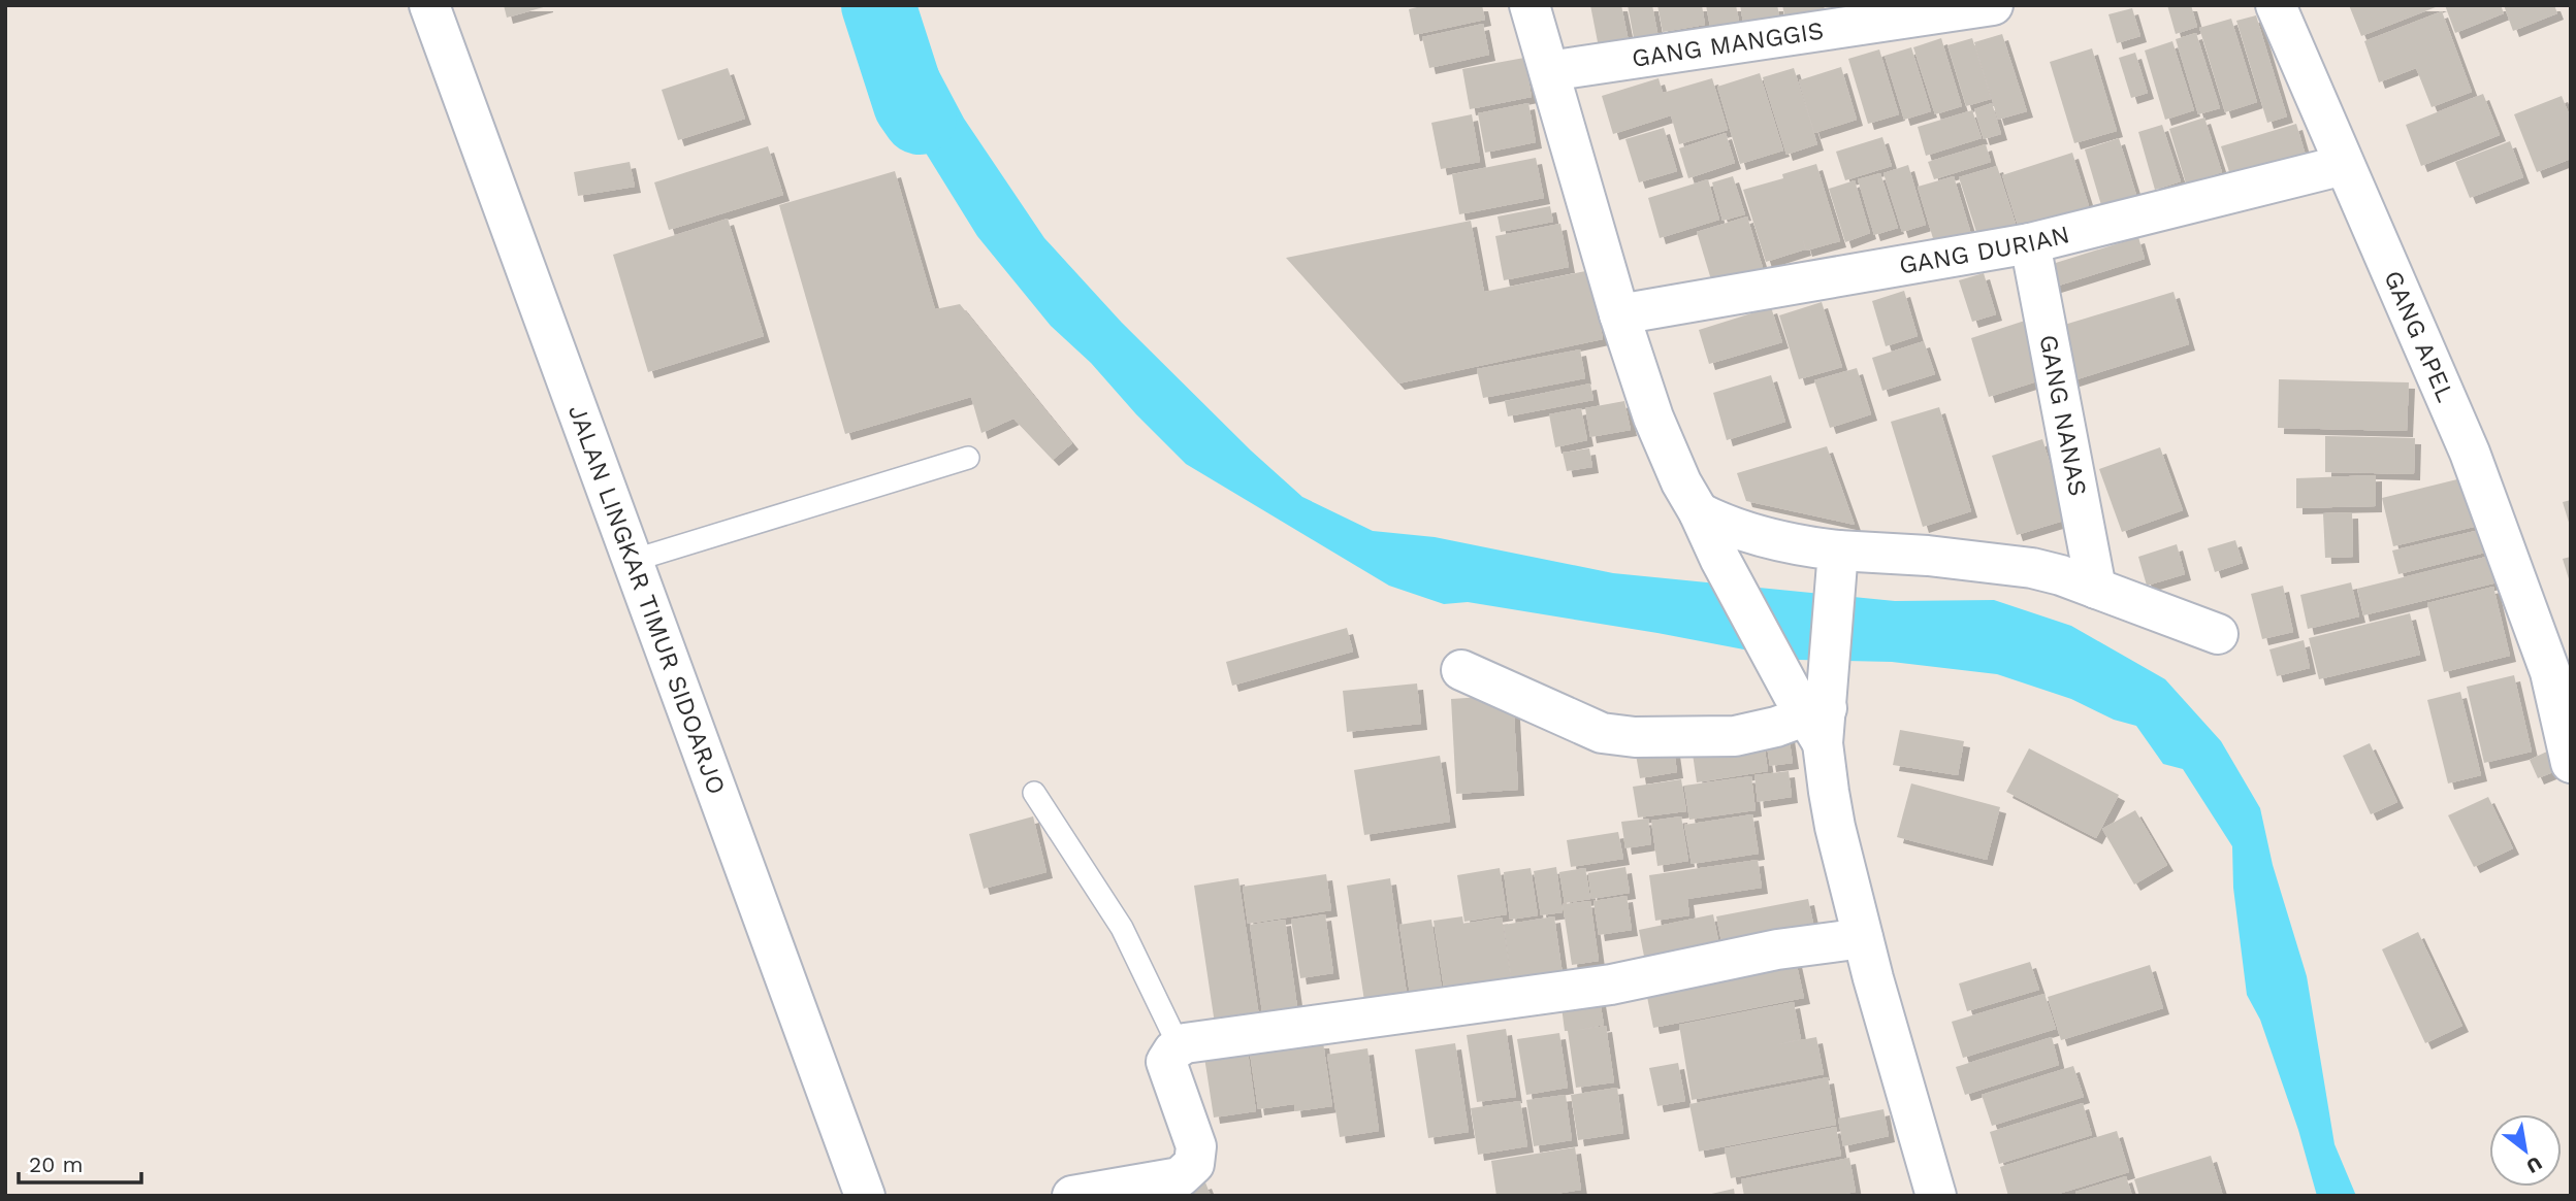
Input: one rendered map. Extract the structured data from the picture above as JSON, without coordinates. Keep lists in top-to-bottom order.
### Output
{
  "streets": {
    "street": [
      "GANG MANGGIS",
      "GANG DURIAN",
      "GANG APEL",
      "GANG NANAS",
      "JALAN LINGKAR TIMUR SIDOARJO"
    ]
  },
  "crossings": [
    ["GANG DURIAN", "GANG APEL"],
    ["GANG DURIAN", "GANG NANAS"]
  ],
  "scale_bar": "20 m",
  "north": "bottom right"
}
